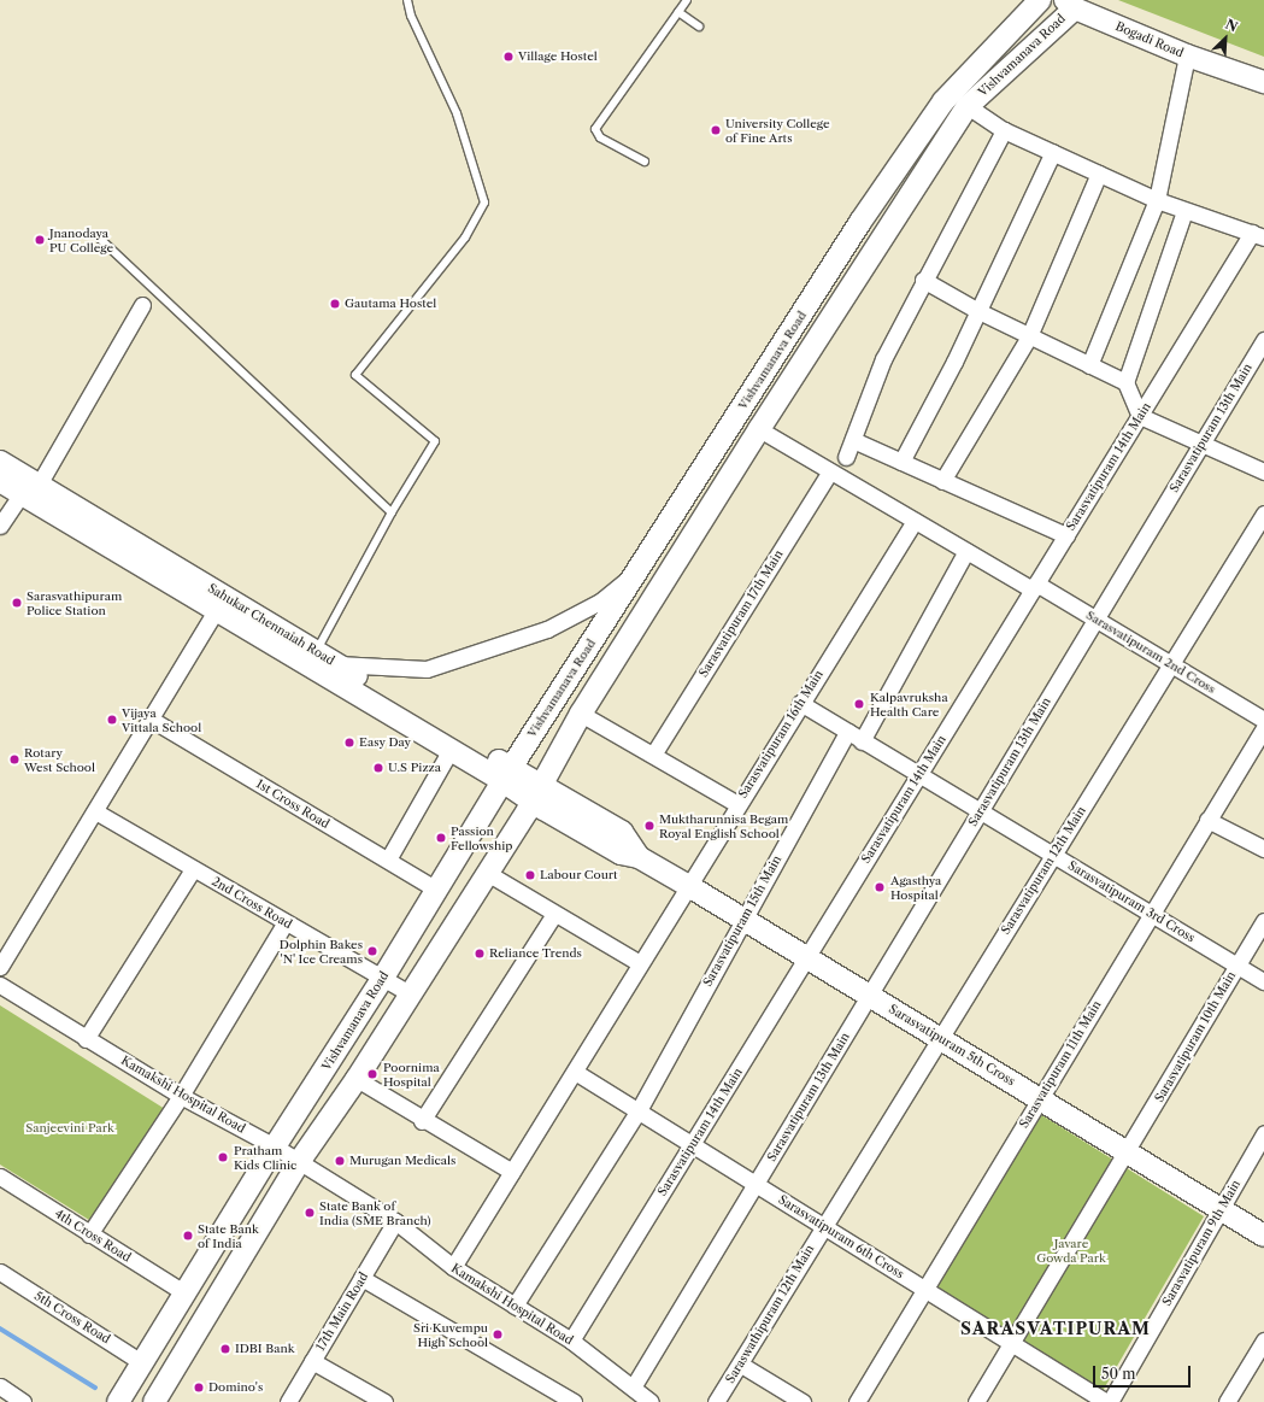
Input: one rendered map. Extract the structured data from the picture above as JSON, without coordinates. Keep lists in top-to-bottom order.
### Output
{
  "streets": {
    "main road": [
      "Bogadi Road",
      "Vishvamanava Road",
      "Sahukar Chennaiah Road",
      "Sarasvatipuram 5th Cross"
    ],
    "street": [
      "Sarasvatipuram 13th Main",
      "Sarasvatipuram 14th Main",
      "Sarasvatipuram 17th Main",
      "Sarasvatipuram 2nd Cross",
      "Sarasvatipuram 16th Main",
      "1st Cross Road",
      "Sarasvatipuram 12th Main",
      "Sarasvatipuram 3rd Cross",
      "2nd Cross Road",
      "Sarasvatipuram 15th Main",
      "Sarasvatipuram 10th Main",
      "Sarasvatipuram 11th Main",
      "Kamakshi Hospital Road",
      "4th Cross Road",
      "Sarasvatipuram 6th Cross",
      "Sarasvatipuram 9th Main",
      "17th Main Road",
      "Saraswathipuram 12th Main",
      "5th Cross Road"
    ]
  },
  "crossings": [
    ["Bogadi Road", "Vishvamanava Road"],
    ["Vishvamanava Road", "Sahukar Chennaiah Road"],
    ["Vishvamanava Road", "Sarasvatipuram 2nd Cross"],
    ["Vishvamanava Road", "1st Cross Road"],
    ["Vishvamanava Road", "2nd Cross Road"],
    ["Vishvamanava Road", "Sarasvatipuram 5th Cross"],
    ["Vishvamanava Road", "Kamakshi Hospital Road"],
    ["Vishvamanava Road", "4th Cross Road"],
    ["Vishvamanava Road", "5th Cross Road"],
    ["Sarasvatipuram 13th Main", "Sarasvatipuram 2nd Cross"],
    ["Sarasvatipuram 13th Main", "Sarasvatipuram 3rd Cross"],
    ["Sarasvatipuram 13th Main", "Sarasvatipuram 5th Cross"],
    ["Sarasvatipuram 13th Main", "Kamakshi Hospital Road"],
    ["Sarasvatipuram 13th Main", "Sarasvatipuram 6th Cross"],
    ["Sarasvatipuram 14th Main", "Sarasvatipuram 2nd Cross"],
    ["Sarasvatipuram 14th Main", "Sarasvatipuram 3rd Cross"],
    ["Sarasvatipuram 14th Main", "Sarasvatipuram 5th Cross"],
    ["Sarasvatipuram 14th Main", "Kamakshi Hospital Road"],
    ["Sarasvatipuram 14th Main", "Sarasvatipuram 6th Cross"],
    ["Sarasvatipuram 17th Main", "Sarasvatipuram 2nd Cross"],
    ["Sahukar Chennaiah Road", "Sarasvatipuram 5th Cross"],
    ["Sarasvatipuram 2nd Cross", "Sarasvatipuram 16th Main"],
    ["Sarasvatipuram 2nd Cross", "Sarasvatipuram 12th Main"],
    ["Sarasvatipuram 16th Main", "Sarasvatipuram 3rd Cross"],
    ["Sarasvatipuram 16th Main", "Sarasvatipuram 5th Cross"],
    ["Sarasvatipuram 16th Main", "Kamakshi Hospital Road"],
    ["Sarasvatipuram 16th Main", "Sarasvatipuram 6th Cross"],
    ["Sarasvatipuram 12th Main", "Sarasvatipuram 3rd Cross"],
    ["Sarasvatipuram 12th Main", "Sarasvatipuram 5th Cross"],
    ["Sarasvatipuram 12th Main", "Sarasvatipuram 6th Cross"],
    ["Sarasvatipuram 12th Main", "Saraswathipuram 12th Main"],
    ["Sarasvatipuram 3rd Cross", "Sarasvatipuram 15th Main"],
    ["Sarasvatipuram 3rd Cross", "Sarasvatipuram 10th Main"],
    ["Sarasvatipuram 3rd Cross", "Sarasvatipuram 11th Main"],
    ["Sarasvatipuram 15th Main", "Sarasvatipuram 5th Cross"],
    ["Sarasvatipuram 15th Main", "Kamakshi Hospital Road"],
    ["Sarasvatipuram 15th Main", "Sarasvatipuram 6th Cross"],
    ["Sarasvatipuram 10th Main", "Sarasvatipuram 5th Cross"],
    ["Sarasvatipuram 10th Main", "Sarasvatipuram 6th Cross"],
    ["Sarasvatipuram 5th Cross", "Sarasvatipuram 11th Main"],
    ["Sarasvatipuram 5th Cross", "Sarasvatipuram 9th Main"],
    ["Sarasvatipuram 11th Main", "Sarasvatipuram 6th Cross"],
    ["Kamakshi Hospital Road", "17th Main Road"],
    ["Sarasvatipuram 6th Cross", "Sarasvatipuram 9th Main"],
    ["Sarasvatipuram 6th Cross", "Saraswathipuram 12th Main"]
  ],
  "districts": ["SARASVATIPURAM"],
  "parks": ["Sanjeevini Park", "Javare Gowda Park"],
  "places": [
    "Village Hostel",
    "University College of Fine Arts",
    "Jnanodaya PU College",
    "Gautama Hostel",
    "Sarasvathipuram Police Station",
    "Kalpavruksha Health Care",
    "Vijaya Vittala School",
    "Easy Day",
    "Rotary West School",
    "U.S Pizza",
    "Muktharunnisa Begam Royal English School",
    "Passion Fellowship",
    "Labour Court",
    "Agasthya Hospital",
    "Dolphin Bakes 'N' Ice Creams",
    "Reliance Trends",
    "Poornima Hospital",
    "Pratham Kids Clinic",
    "Murugan Medicals",
    "State Bank of India (SME Branch)",
    "State Bank of India",
    "Sri Kuvempu High School",
    "IDBI Bank",
    "Domino's"
  ],
  "scale_bar": "50 m",
  "north": "top right"
}
